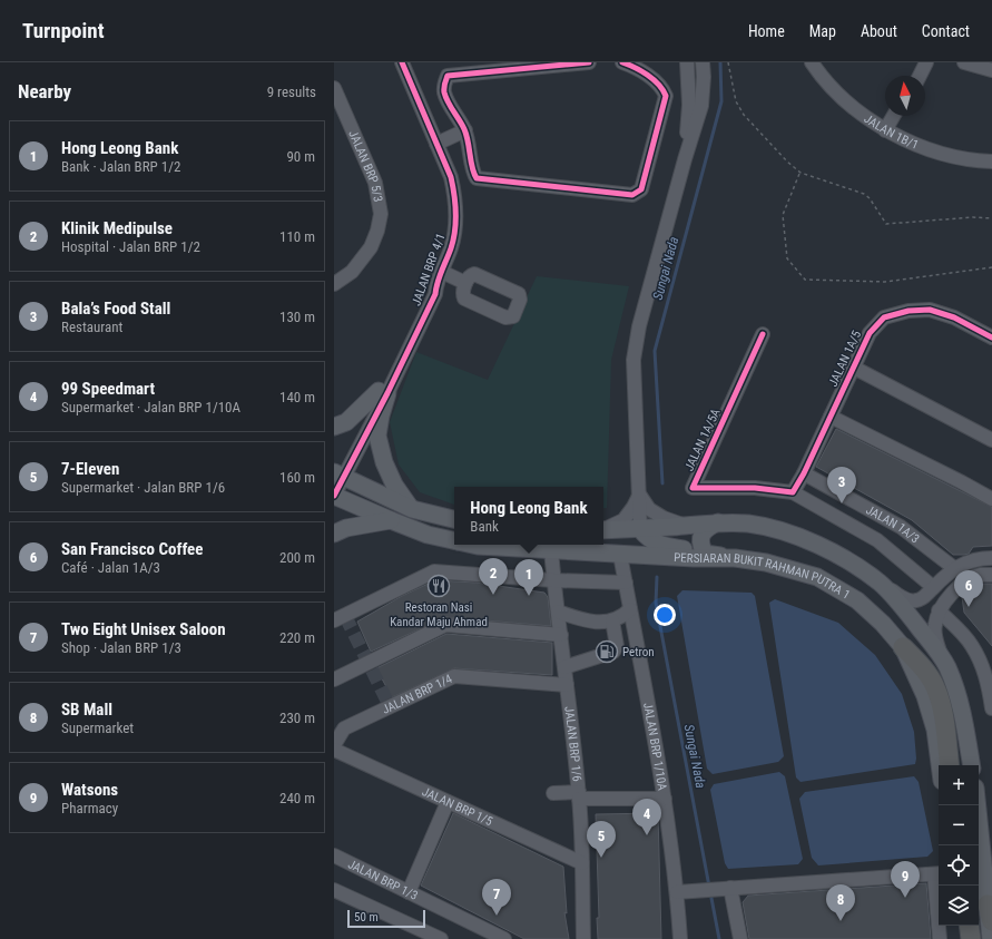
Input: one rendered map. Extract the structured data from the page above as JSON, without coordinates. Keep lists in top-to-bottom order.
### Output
{
  "streets": {
    "main road": ["PERSIARAN BUKIT RAHMAN PUTRA 1"],
    "street": [
      "JALAN 1B/1",
      "JALAN BRP 5/3",
      "JALAN BRP 4/1",
      "JALAN 1A/5",
      "JALAN 1A/5A",
      "JALAN 1A/3",
      "JALAN BRP 1/4",
      "JALAN BRP 1/6",
      "JALAN BRP 1/10A",
      "JALAN BRP 1/5",
      "JALAN BRP 1/3"
    ]
  },
  "crossings": [
    ["JALAN BRP 4/1", "PERSIARAN BUKIT RAHMAN PUTRA 1"],
    ["JALAN 1A/5", "JALAN 1A/5A"],
    ["JALAN 1A/5", "JALAN 1A/3"],
    ["PERSIARAN BUKIT RAHMAN PUTRA 1", "JALAN BRP 1/6"],
    ["PERSIARAN BUKIT RAHMAN PUTRA 1", "JALAN BRP 1/10A"],
    ["JALAN BRP 1/4", "JALAN BRP 1/6"],
    ["JALAN BRP 1/6", "JALAN BRP 1/5"]
  ],
  "water": ["Sungai Nada"],
  "places": {
    "restaurant": ["Restoran Nasi Kandar Maju Ahmad"],
    "fuel station": ["Petron"]
  },
  "scale_bar": "50 m",
  "north": "top",
  "page": {
    "header": "Turnpoint",
    "nav": [
      "Home",
      "Map",
      "About",
      "Contact"
    ],
    "heading": ["Nearby", "9 results"],
    "list": [
      {
        "mark": "1",
        "name": "Hong Leong Bank",
        "note": "Bank · Jalan BRP 1/2",
        "value": "90 m"
      },
      {
        "mark": "2",
        "name": "Klinik Medipulse",
        "note": "Hospital · Jalan BRP 1/2",
        "value": "110 m"
      },
      {
        "mark": "3",
        "name": "Bala’s Food Stall",
        "note": "Restaurant",
        "value": "130 m"
      },
      {
        "mark": "4",
        "name": "99 Speedmart",
        "note": "Supermarket · Jalan BRP 1/10A",
        "value": "140 m"
      },
      {
        "mark": "5",
        "name": "7-Eleven",
        "note": "Supermarket · Jalan BRP 1/6",
        "value": "160 m"
      },
      {
        "mark": "6",
        "name": "San Francisco Coffee",
        "note": "Café · Jalan 1A/3",
        "value": "200 m"
      },
      {
        "mark": "7",
        "name": "Two Eight Unisex Saloon",
        "note": "Shop · Jalan BRP 1/3",
        "value": "220 m"
      },
      {
        "mark": "8",
        "name": "SB Mall",
        "note": "Supermarket",
        "value": "230 m"
      },
      {
        "mark": "9",
        "name": "Watsons",
        "note": "Pharmacy",
        "value": "240 m"
      }
    ],
    "pins": [
      "3",
      "2",
      "1",
      "6",
      "4",
      "5",
      "9",
      "7",
      "8"
    ],
    "popup": ["Hong Leong Bank", "Bank"],
    "map_buttons": ["+", "−"],
    "scale": "50 m"
  }
}
